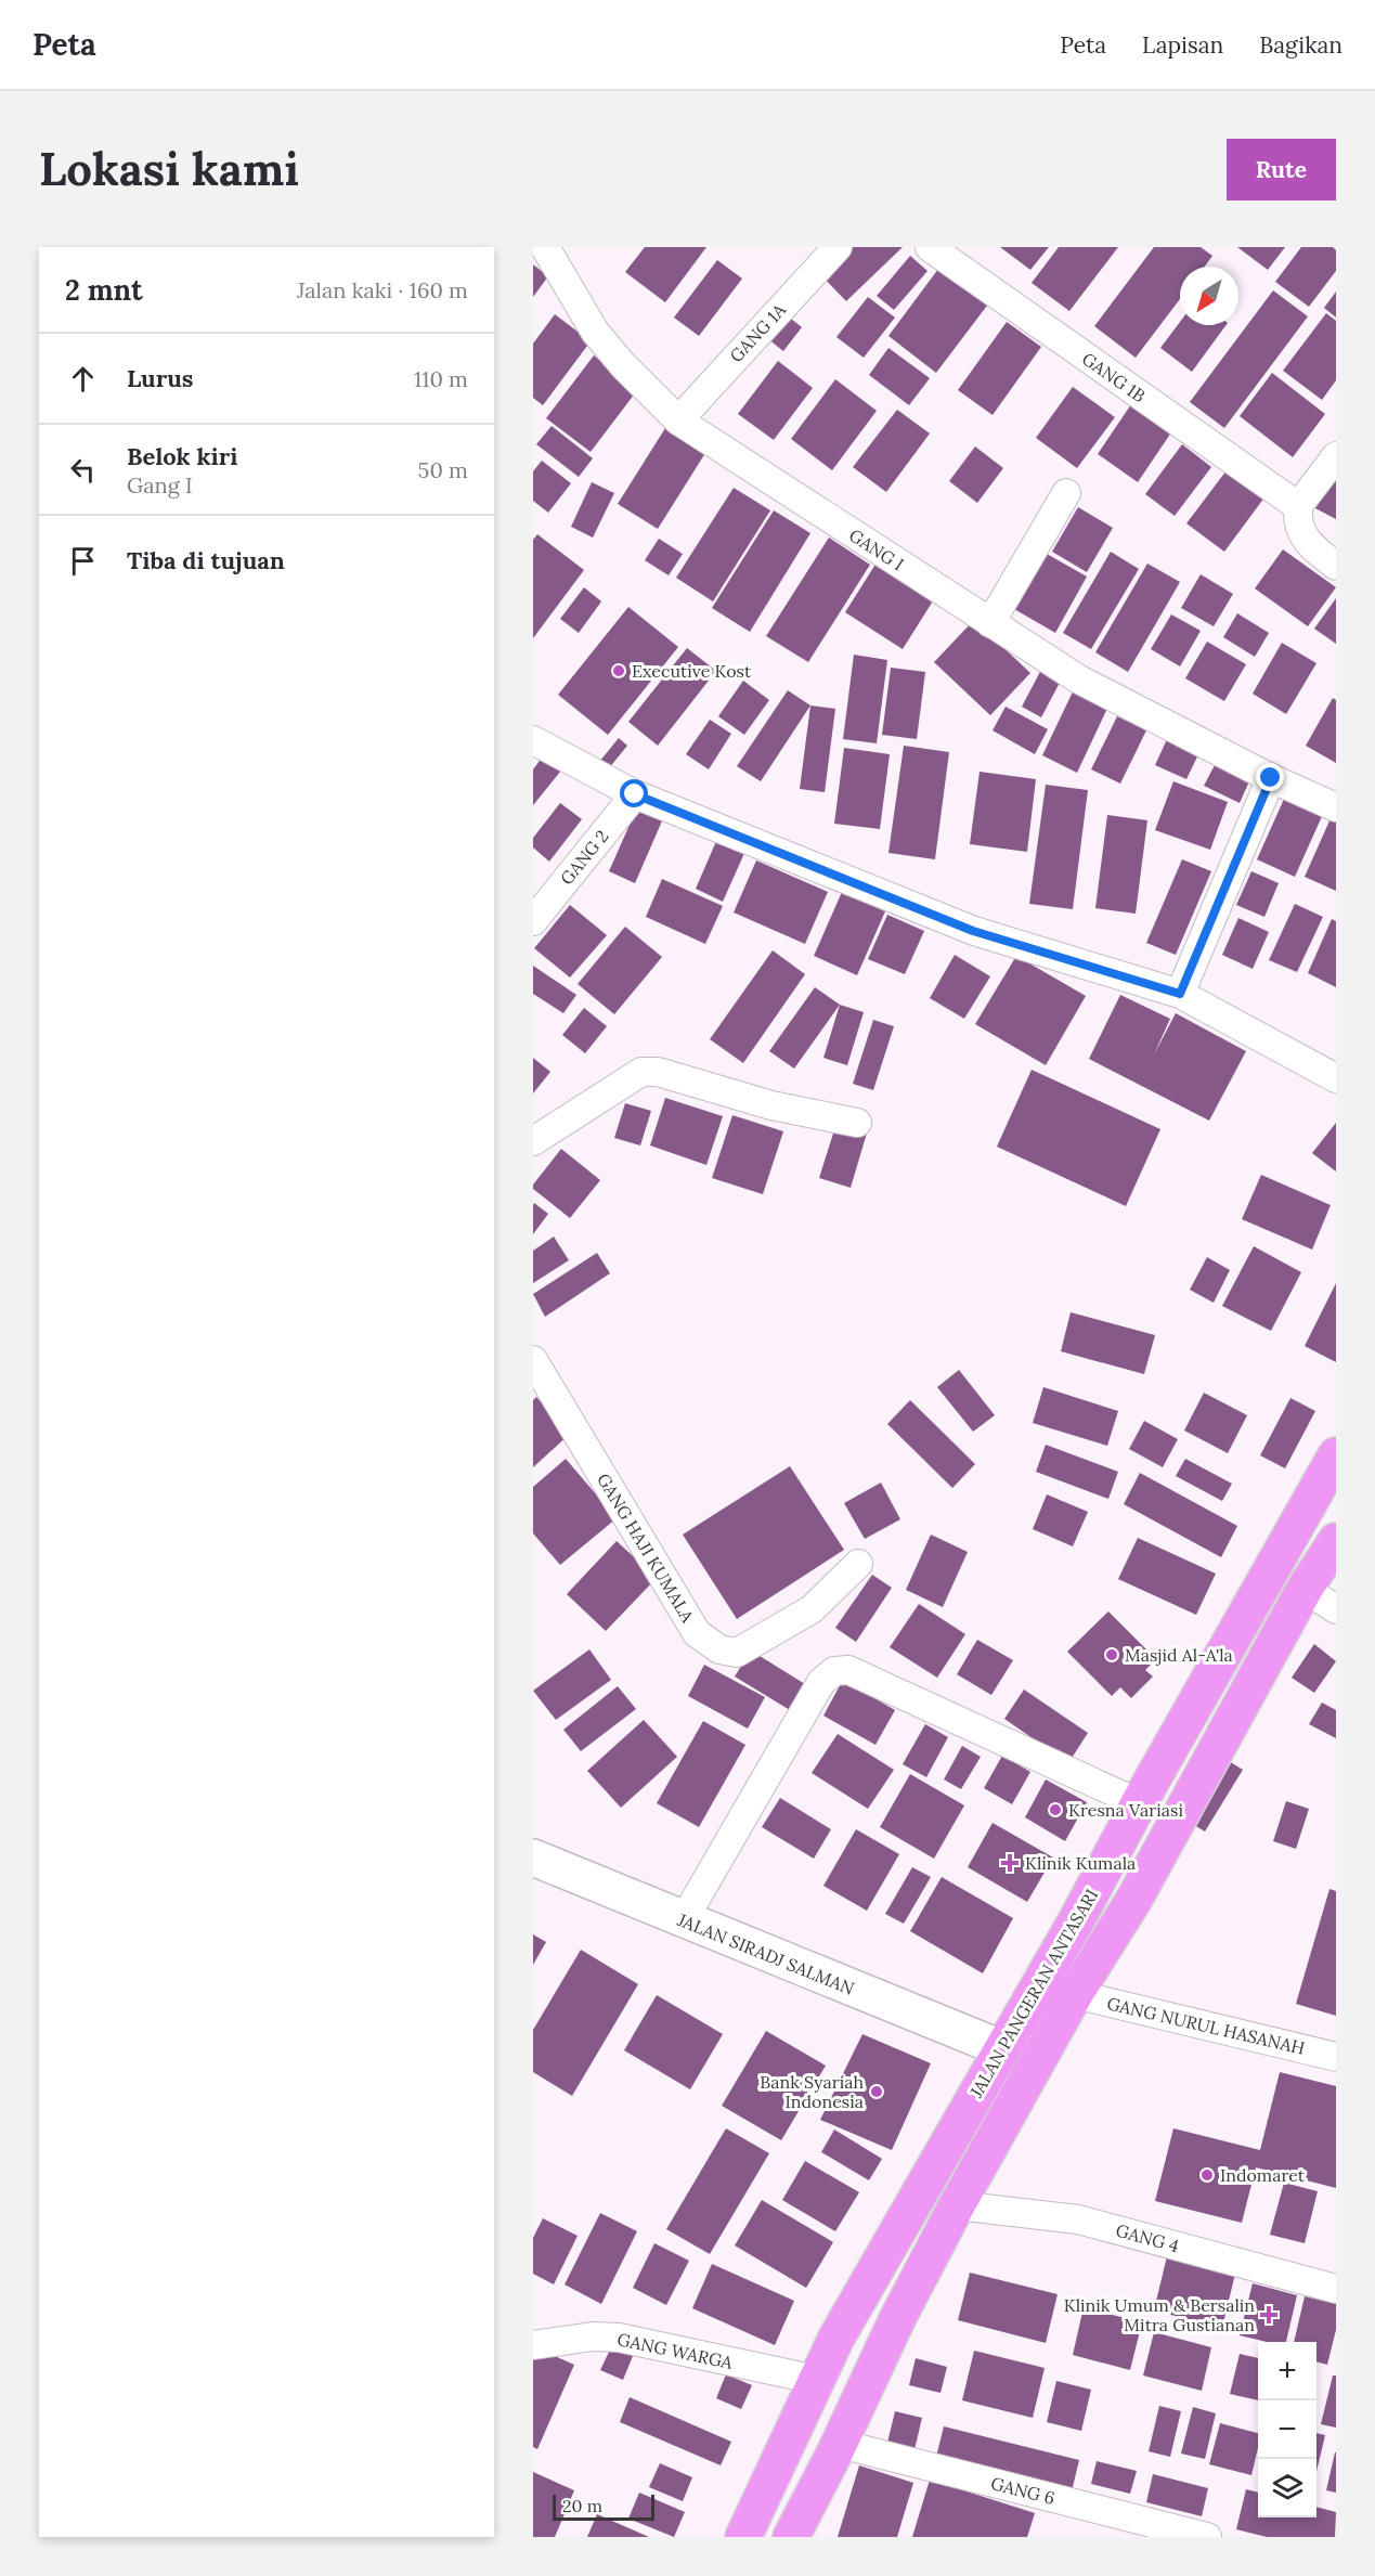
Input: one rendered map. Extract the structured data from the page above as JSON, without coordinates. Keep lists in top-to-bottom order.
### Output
{
  "streets": {
    "highway": ["JALAN PANGERAN ANTASARI"],
    "street": [
      "GANG 1A",
      "GANG 1B",
      "GANG I",
      "GANG 2",
      "GANG HAJI KUMALA",
      "JALAN SIRADJ SALMAN",
      "GANG NURUL HASANAH",
      "GANG 4",
      "GANG WARGA",
      "GANG 6"
    ]
  },
  "crossings": [
    ["GANG 1A", "GANG I"],
    ["JALAN SIRADJ SALMAN", "JALAN PANGERAN ANTASARI"],
    ["JALAN PANGERAN ANTASARI", "GANG NURUL HASANAH"],
    ["JALAN PANGERAN ANTASARI", "GANG 4"],
    ["JALAN PANGERAN ANTASARI", "GANG WARGA"],
    ["JALAN PANGERAN ANTASARI", "GANG 6"]
  ],
  "places": {
    "other": [
      "Executive Kost",
      "Masjid Al-A'la",
      "Kresna Variasi",
      "Bank Syariah Indonesia",
      "Indomaret"
    ],
    "health": ["Klinik Kumala", "Klinik Umum & Bersalin Mitra Gustianan"]
  },
  "scale_bar": "20 m",
  "north": "bottom left",
  "page": {
    "header": "Peta",
    "nav": ["Peta", "Lapisan", "Bagikan"],
    "buttons": "Rute",
    "title": "Lokasi kami",
    "heading": ["2 mnt", "Jalan kaki · 160 m"],
    "list": [
      ["Lurus", "110 m"],
      ["Belok kiri", "Gang I", "50 m"],
      "Tiba di tujuan"
    ],
    "map_buttons": ["+", "−"],
    "scale": "20 m"
  }
}
